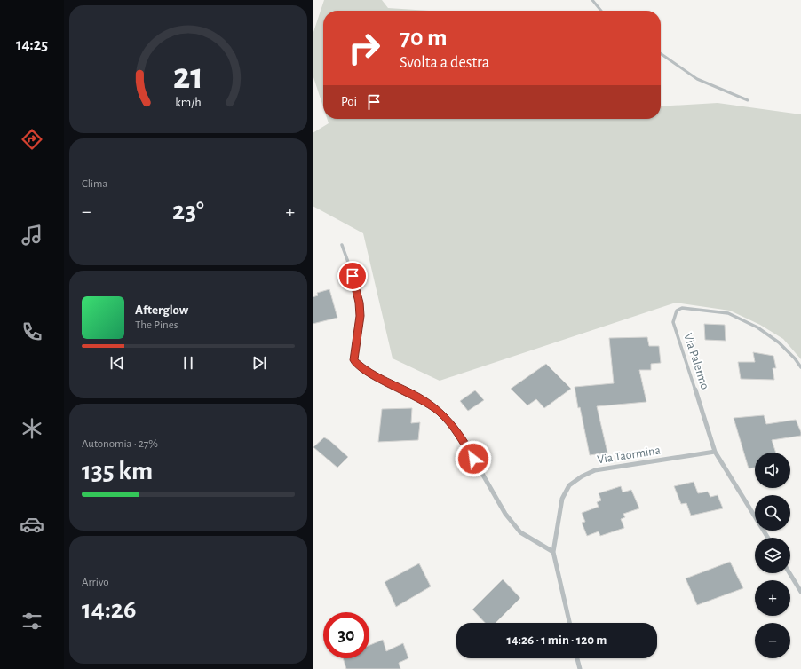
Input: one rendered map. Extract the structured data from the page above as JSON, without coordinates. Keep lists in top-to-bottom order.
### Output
{
  "streets": {
    "street": ["Via Palermo", "Via Taormina"]
  },
  "crossings": [
    ["Via Palermo", "Via Taormina"]
  ],
  "page": {
    "tabs": "14:25",
    "turn": ["70 m", "Svolta a destra"],
    "then": "Poi",
    "tile": [
      "Clima",
      ["Autonomia · 27%", "135 km"],
      ["Arrivo", "14:26"]
    ],
    "heat": ["−", "23°", "+"],
    "song": ["Afterglow", "The Pines"],
    "map_buttons": ["+", "−"],
    "limit": "30",
    "trip": "14:26 · 1 min · 120 m",
    "gauge": ["21", "km/h"]
  }
}
